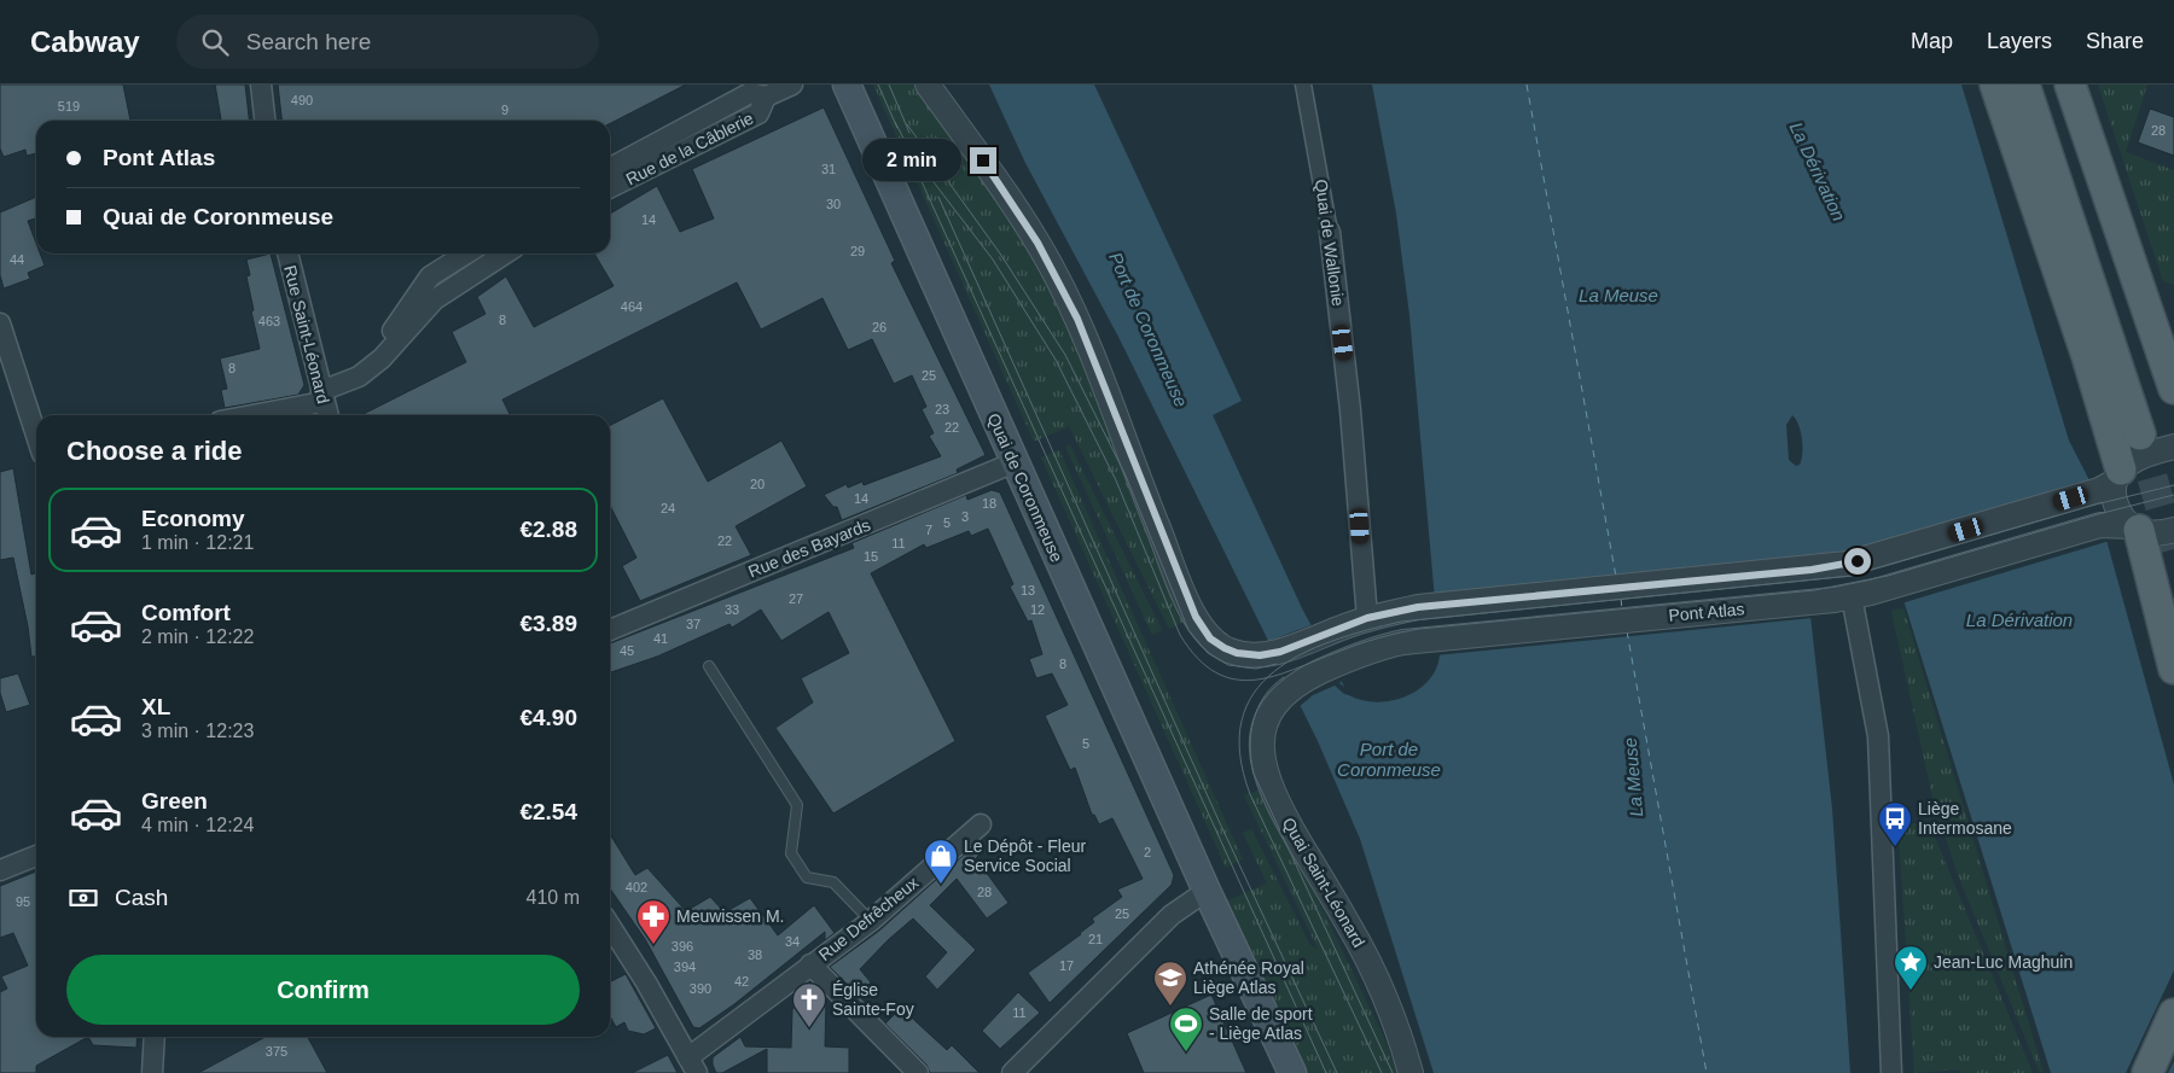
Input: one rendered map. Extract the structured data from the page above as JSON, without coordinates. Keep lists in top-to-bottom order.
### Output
{
  "streets": {
    "main road": ["Quai de Coronmeuse"],
    "street": [
      "Rue de la Câblerie",
      "Quai de Wallonie",
      "Rue Saint-Léonard",
      "Rue des Bayards",
      "Pont Atlas",
      "Quai Saint-Léonard",
      "Rue Defrêcheux"
    ]
  },
  "crossings": [
    ["Quai de Wallonie", "Pont Atlas"],
    ["Quai de Coronmeuse", "Rue des Bayards"],
    ["Pont Atlas", "Quai Saint-Léonard"]
  ],
  "water": ["La Dérivation", "La Meuse", "Port de Coronmeuse"],
  "places": {
    "bus stop": ["Liège Intermosane"],
    "shop": ["Le Dépôt - Fleur Service Social"],
    "pharmacy": ["Meuwissen M."],
    "place": ["Jean-Luc Maghuin"],
    "school or university": ["Athénée Royal Liège Atlas"],
    "church": ["Église Sainte-Foy"],
    "sports": ["Salle de sport - Liège Atlas"]
  },
  "house_numbers": [
    "490",
    "519",
    "9",
    "28",
    "31",
    "30",
    "14",
    "29",
    "44",
    "464",
    "8",
    "463",
    "26",
    "8",
    "25",
    "23",
    "22",
    "20",
    "14",
    "18",
    "24",
    "3",
    "5",
    "7",
    "22",
    "11",
    "15",
    "13",
    "27",
    "33",
    "12",
    "37",
    "41",
    "45",
    "8",
    "5",
    "2",
    "402",
    "28",
    "95",
    "25",
    "21",
    "34",
    "396",
    "38",
    "17",
    "394",
    "42",
    "390",
    "11",
    "375"
  ],
  "page": {
    "header": "Cabway",
    "search": "Search here",
    "nav": ["Map", "Layers", "Share"],
    "banner": ["Pont Atlas", "Quai de Coronmeuse"],
    "bubble": "2 min",
    "heading": "Choose a ride",
    "list": [
      {
        "name": "Economy",
        "note": "1 min · 12:21",
        "value": "€2.88"
      },
      {
        "name": "Comfort",
        "note": "2 min · 12:22",
        "value": "€3.89"
      },
      {
        "name": "XL",
        "note": "3 min · 12:23",
        "value": "€4.90"
      },
      {
        "name": "Green",
        "note": "4 min · 12:24",
        "value": "€2.54"
      }
    ],
    "pay": ["Cash", "410 m"],
    "buttons": "Confirm"
  }
}
